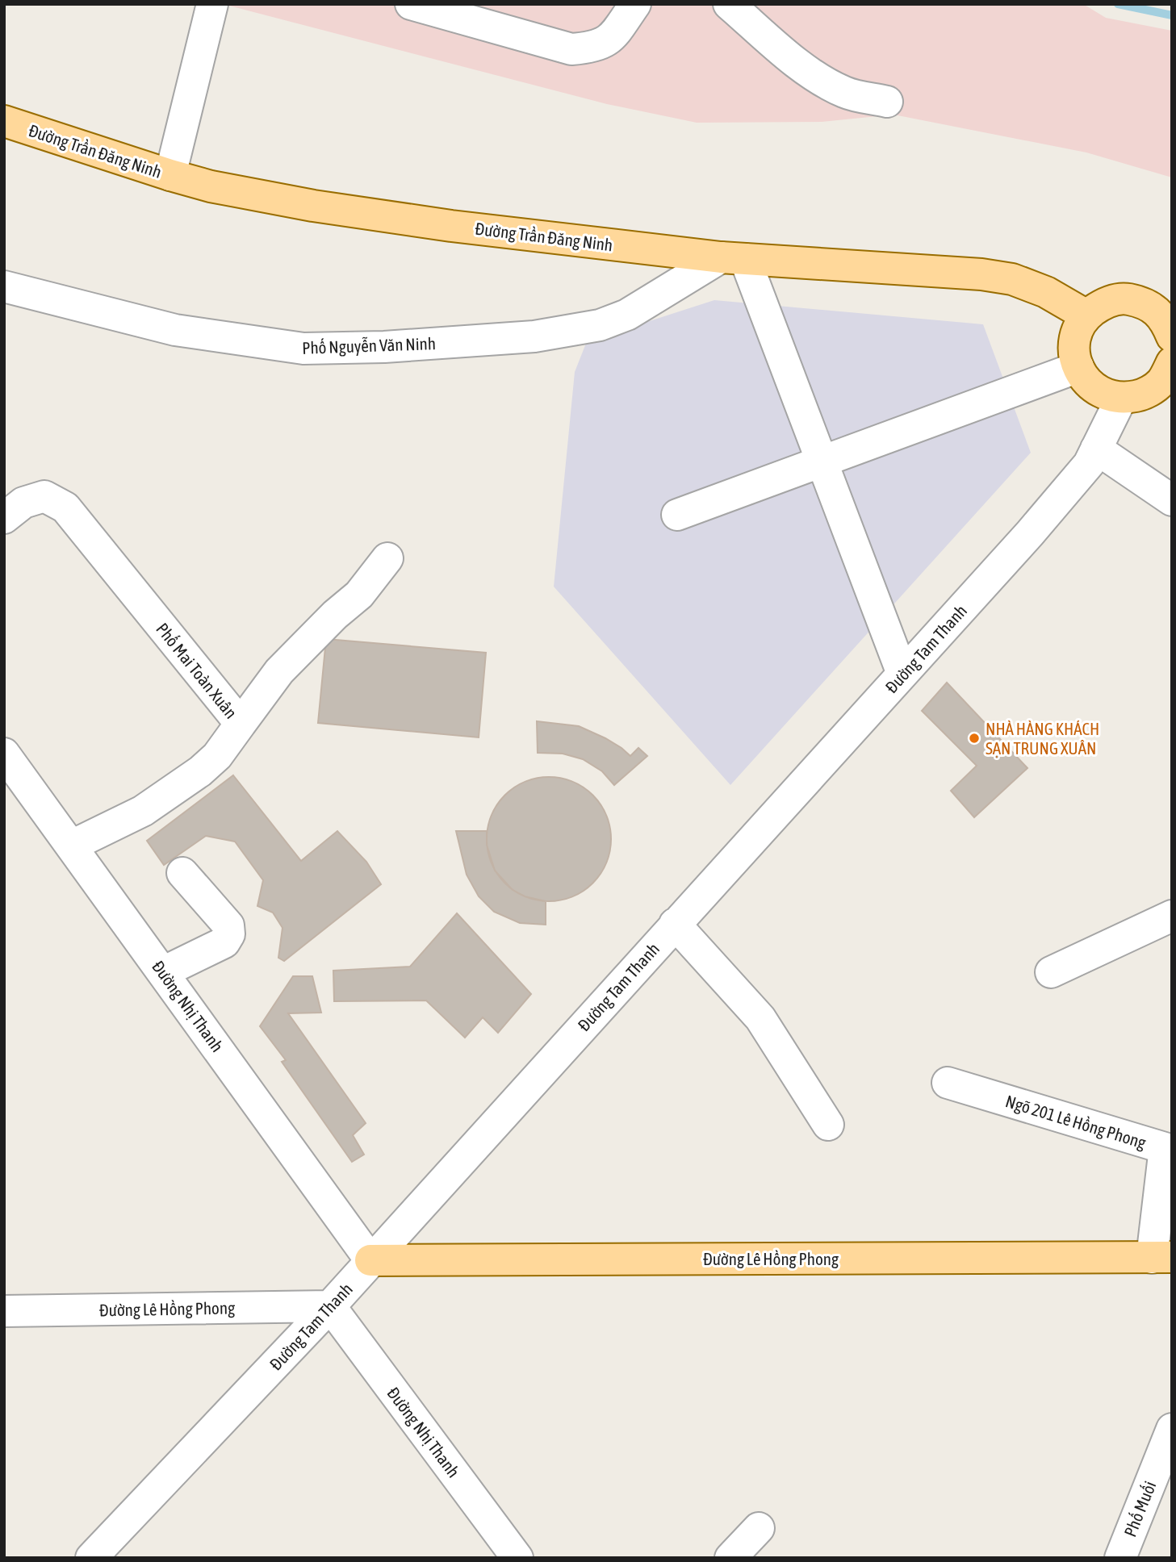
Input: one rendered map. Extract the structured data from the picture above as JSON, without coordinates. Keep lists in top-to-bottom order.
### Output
{
  "streets": {
    "main road": ["Đường Trần Đăng Ninh", "Đường Lê Hồng Phong"],
    "street": [
      "Phố Nguyễn Văn Ninh",
      "Đường Tam Thanh",
      "Phố Mai Toàn Xuân",
      "Đường Nhị Thanh",
      "Ngõ 201 Lê Hồng Phong",
      "Phố Muối"
    ]
  },
  "crossings": [
    ["Đường Trần Đăng Ninh", "Phố Nguyễn Văn Ninh"],
    ["Đường Tam Thanh", "Đường Nhị Thanh"],
    ["Đường Tam Thanh", "Đường Lê Hồng Phong"],
    ["Phố Mai Toàn Xuân", "Đường Nhị Thanh"],
    ["Đường Nhị Thanh", "Đường Lê Hồng Phong"],
    ["Ngõ 201 Lê Hồng Phong", "Đường Lê Hồng Phong"]
  ],
  "places": ["NHÀ HÀNG KHÁCH SẠN TRUNG XUÂN"]
}
